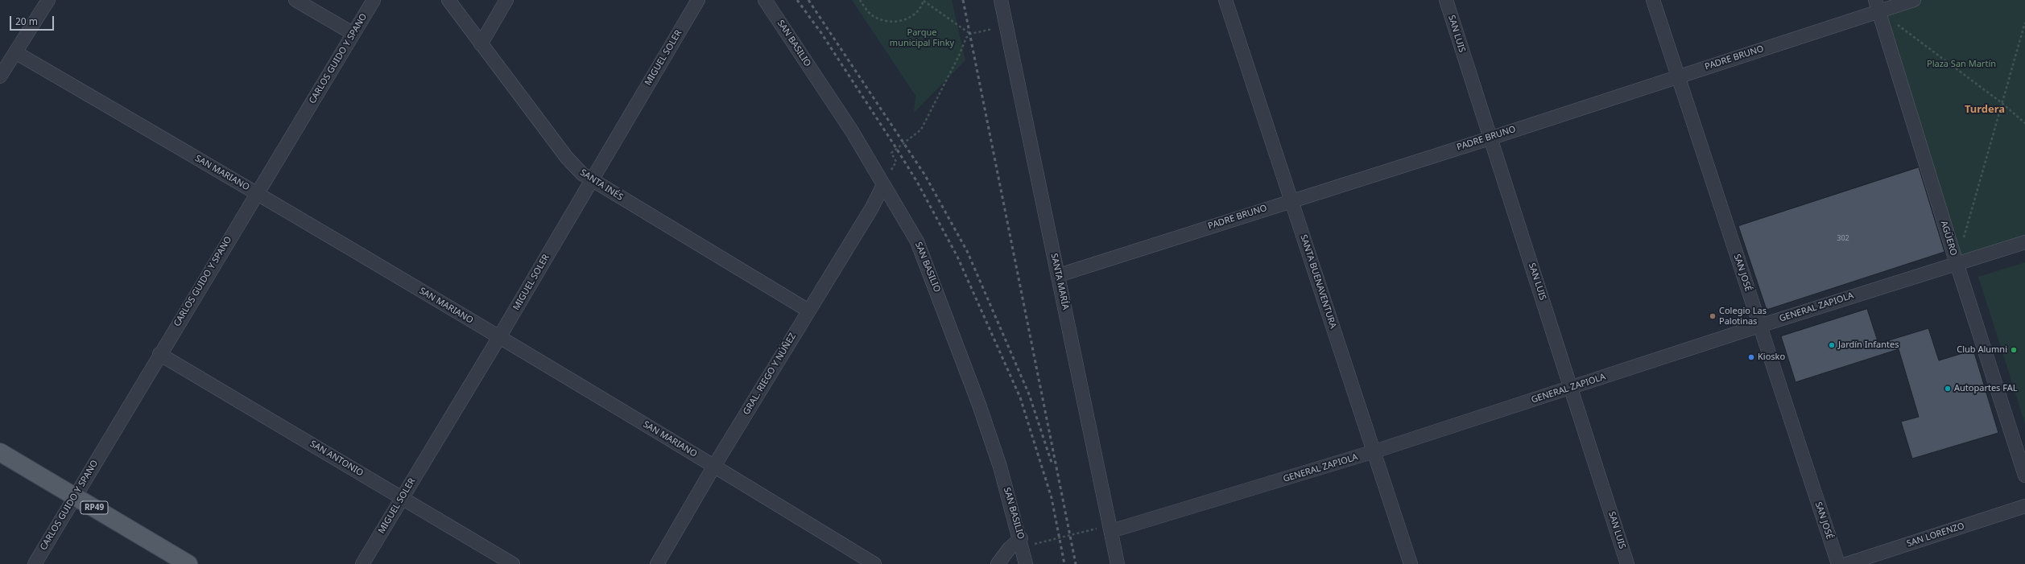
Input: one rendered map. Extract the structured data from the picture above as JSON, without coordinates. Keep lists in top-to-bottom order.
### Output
{
  "streets": {
    "main road": ["RP49"],
    "street": [
      "SAN LUIS",
      "SAN BASILIO",
      "MIGUEL SOLER",
      "PADRE BRUNO",
      "CARLOS GUIDO Y SPANO",
      "SAN MARIANO",
      "SANTA INÉS",
      "AGÜERO",
      "SAN JOSÉ",
      "SANTA MARÍA",
      "SANTA BUENAVENTURA",
      "GENERAL ZAPIOLA",
      "GRAL. RIEGO Y NÚÑEZ",
      "SAN ANTONIO",
      "SAN LORENZO"
    ]
  },
  "crossings": [
    ["SAN LUIS", "PADRE BRUNO"],
    ["SAN LUIS", "GENERAL ZAPIOLA"],
    ["SAN BASILIO", "GRAL. RIEGO Y NÚÑEZ"],
    ["MIGUEL SOLER", "SAN MARIANO"],
    ["MIGUEL SOLER", "SANTA INÉS"],
    ["MIGUEL SOLER", "SAN ANTONIO"],
    ["PADRE BRUNO", "AGÜERO"],
    ["PADRE BRUNO", "SAN JOSÉ"],
    ["PADRE BRUNO", "SANTA MARÍA"],
    ["PADRE BRUNO", "SANTA BUENAVENTURA"],
    ["CARLOS GUIDO Y SPANO", "SAN MARIANO"],
    ["CARLOS GUIDO Y SPANO", "SAN ANTONIO"],
    ["CARLOS GUIDO Y SPANO", "RP49"],
    ["SAN MARIANO", "GRAL. RIEGO Y NÚÑEZ"],
    ["SANTA INÉS", "GRAL. RIEGO Y NÚÑEZ"],
    ["AGÜERO", "GENERAL ZAPIOLA"],
    ["SAN JOSÉ", "GENERAL ZAPIOLA"],
    ["SANTA MARÍA", "GENERAL ZAPIOLA"],
    ["SANTA BUENAVENTURA", "GENERAL ZAPIOLA"]
  ],
  "districts": ["Turdera"],
  "parks": ["Parque municipal Finky", "Plaza San Martín"],
  "places": [
    "Colegio Las Palotinas",
    "Jardín Infantes",
    "Club Alumni",
    "Kiosko",
    "Autopartes FAL"
  ],
  "house_numbers": ["302"],
  "scale_bar": "20 m"
}
